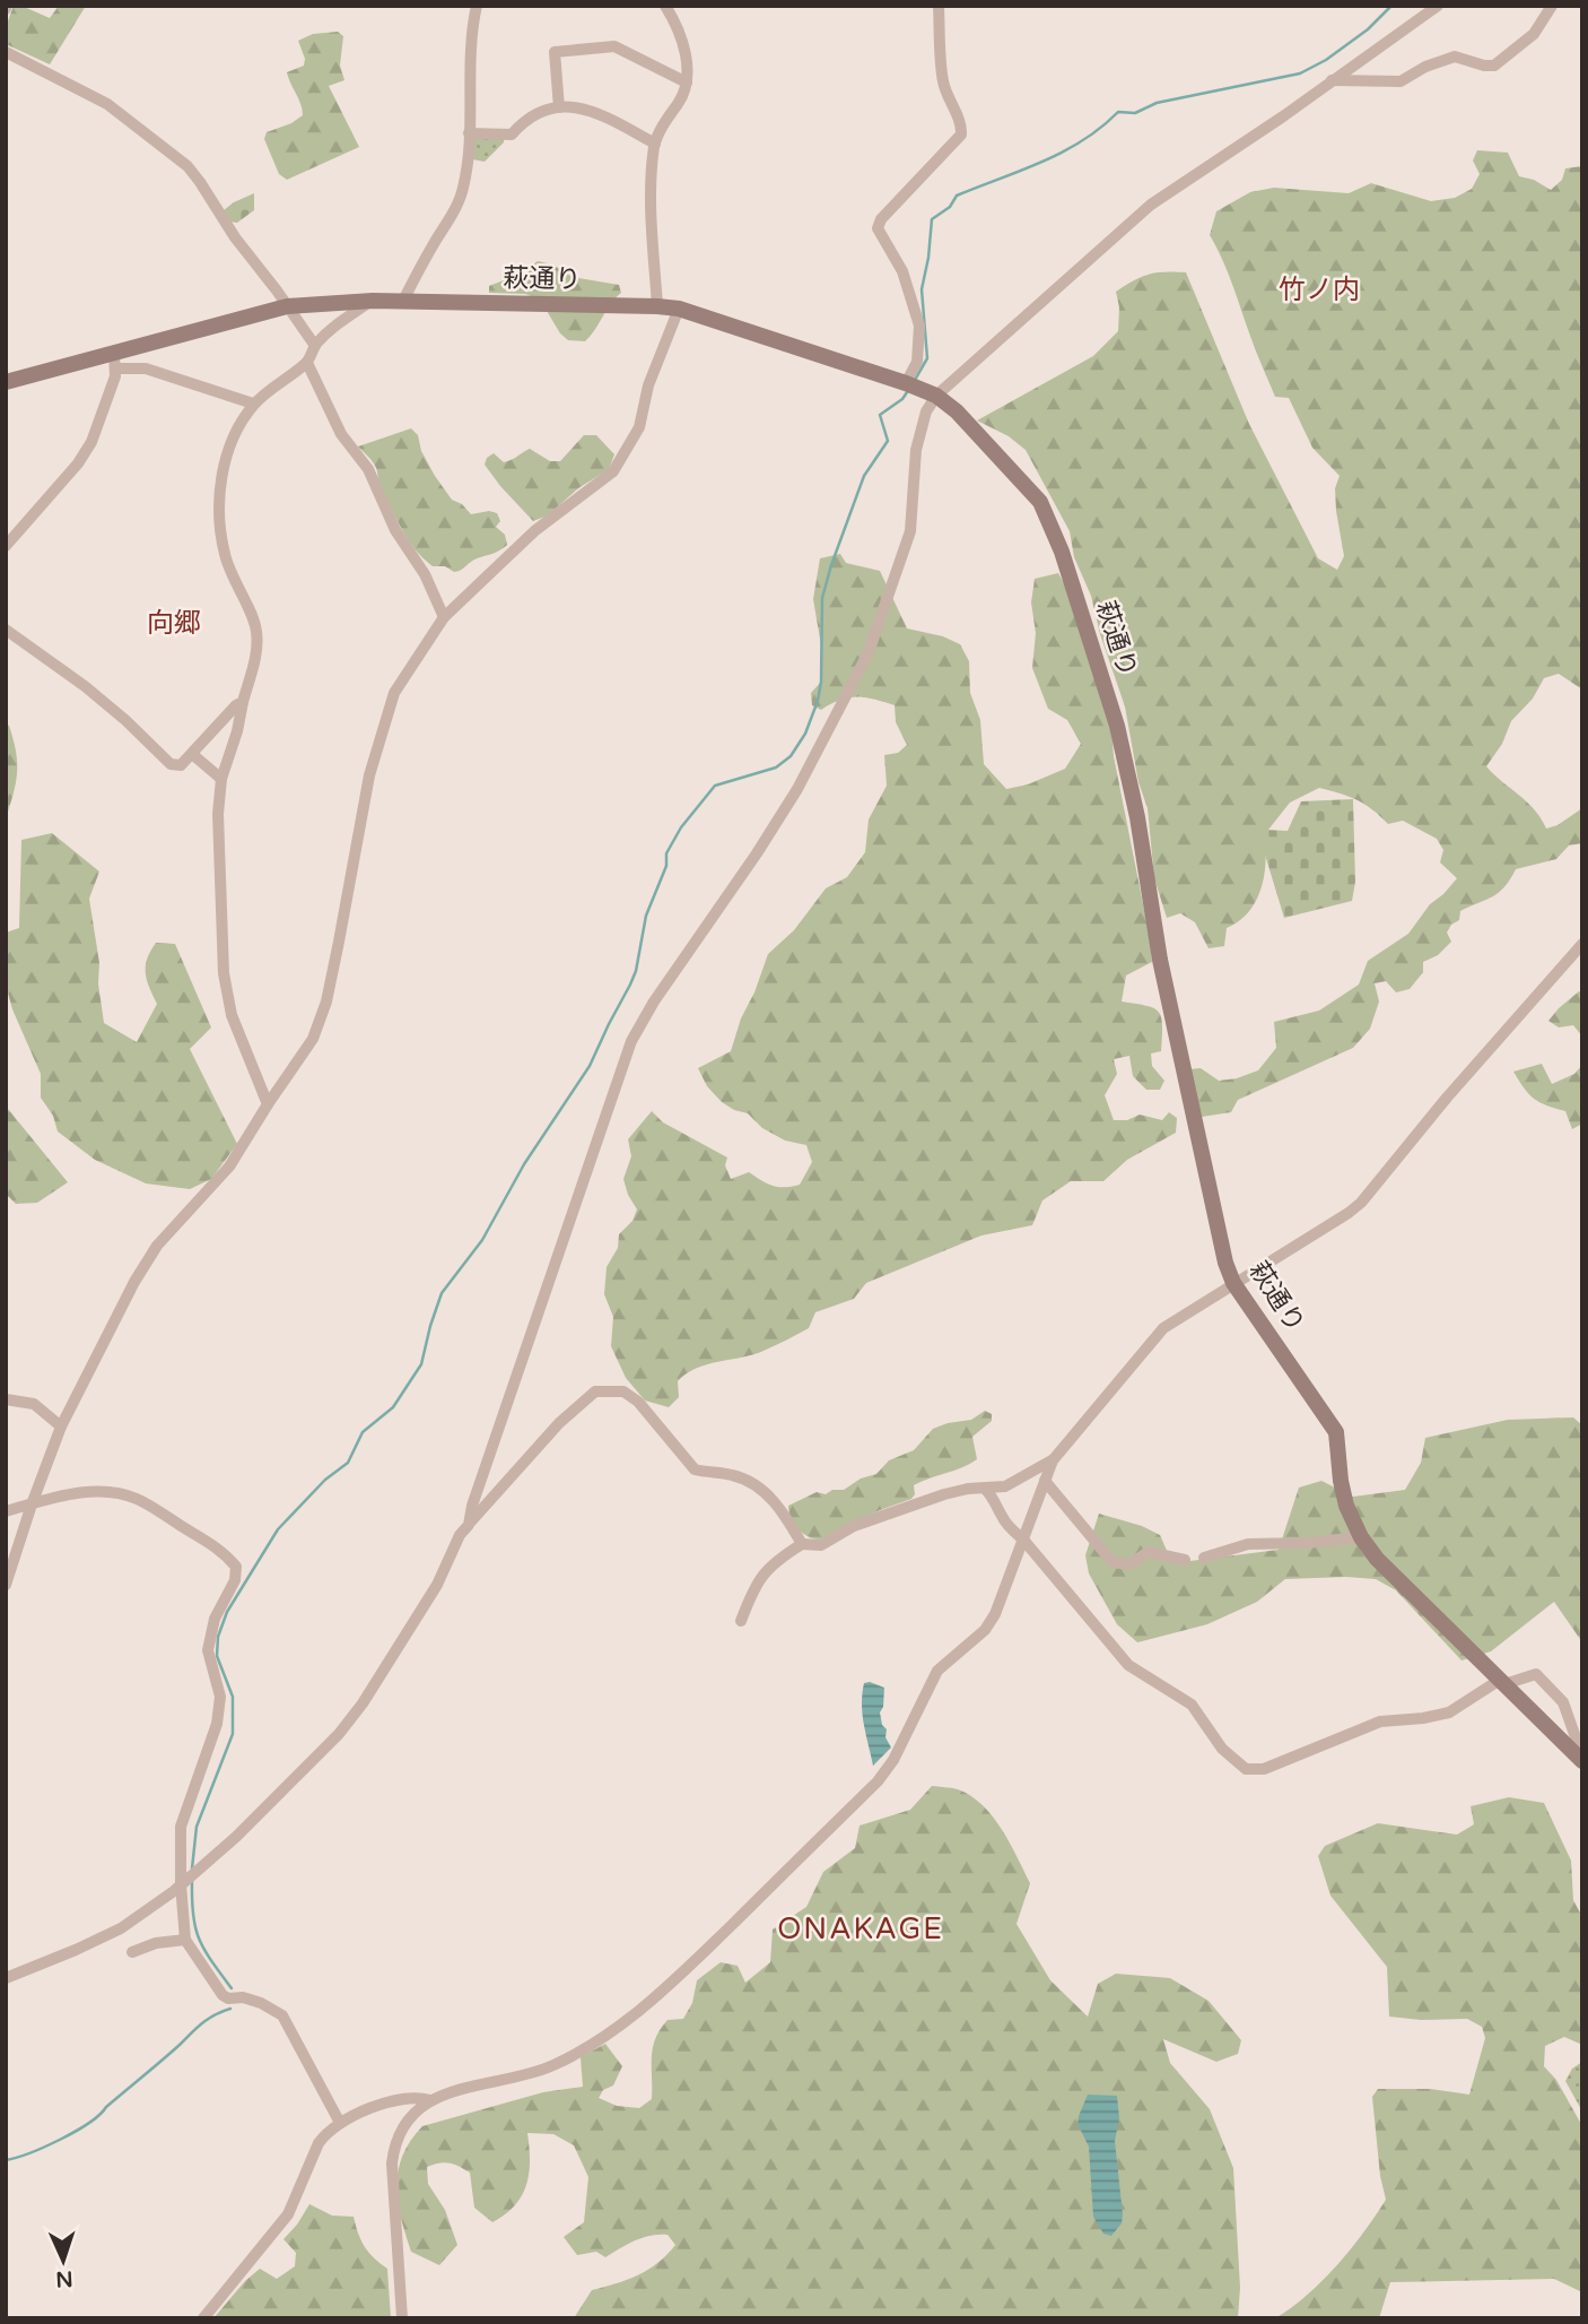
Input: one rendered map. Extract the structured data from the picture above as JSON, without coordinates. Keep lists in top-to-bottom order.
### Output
{
  "streets": {
    "street": ["萩通り"]
  },
  "districts": ["竹ノ内", "向郷", "ONAKAGE"],
  "north": "bottom"
}
